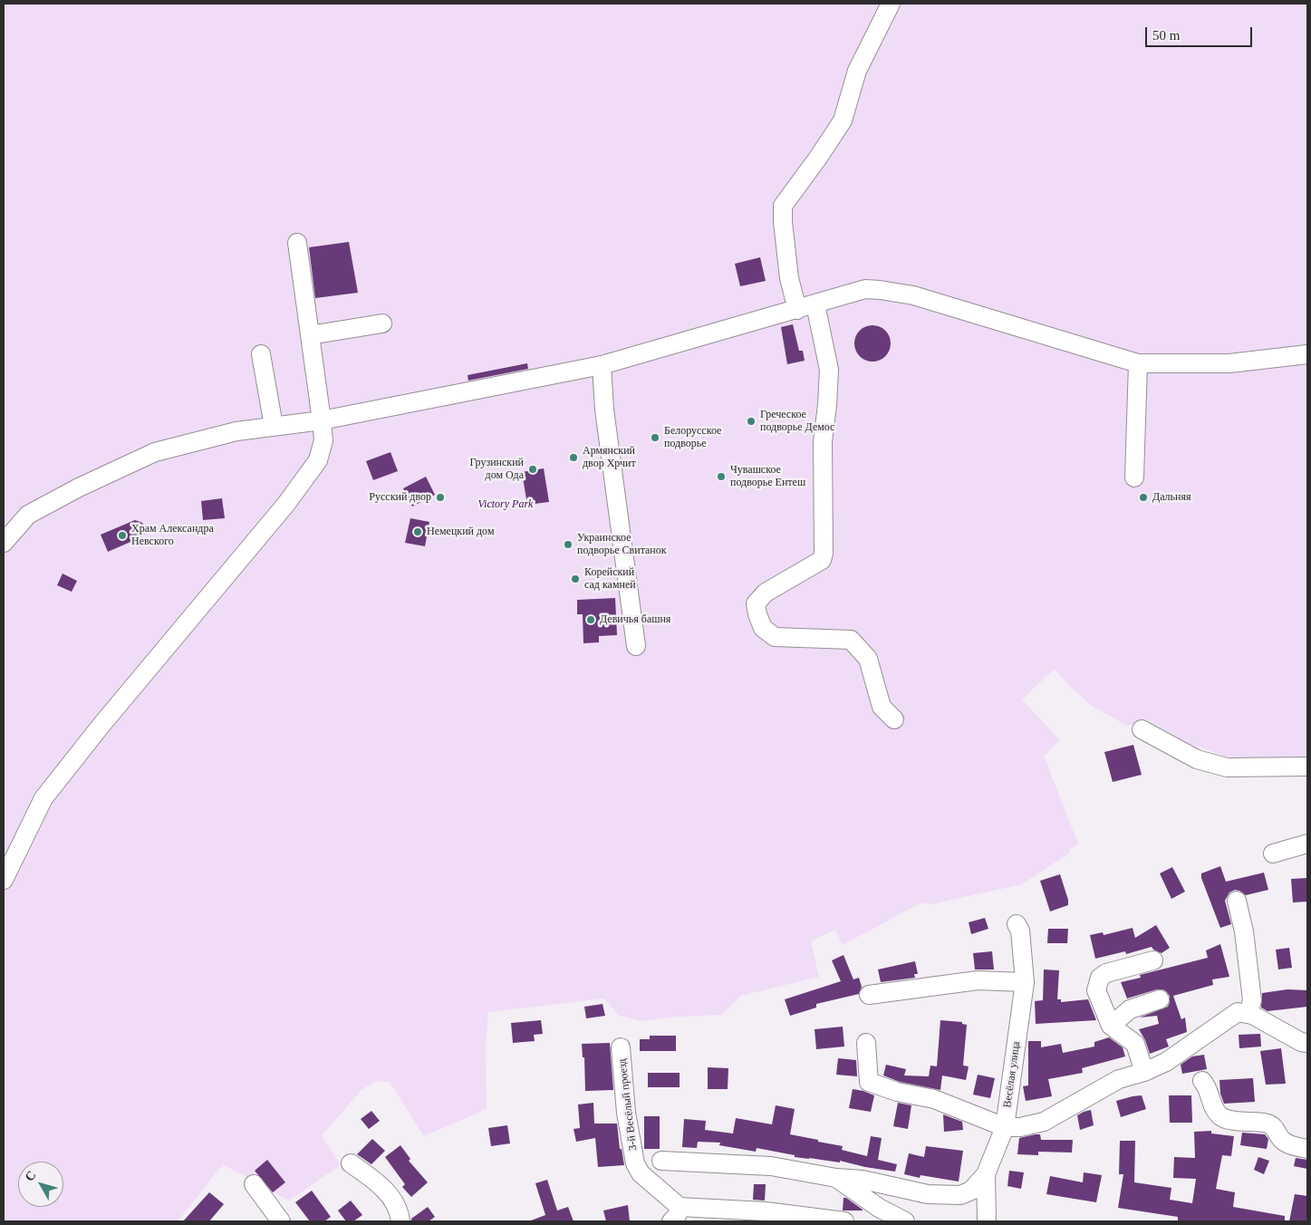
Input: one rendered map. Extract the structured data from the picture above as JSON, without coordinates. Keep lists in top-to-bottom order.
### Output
{
  "streets": {
    "street": ["Весёлая улица", "3-й Весёлый проезд"]
  },
  "parks": ["Victory Park"],
  "places": [
    "Греческое подворье Демос",
    "Белорусское подворье",
    "Армянский двор Хрчит",
    "Грузинский дом Ода",
    "Чувашское подворье Ентеш",
    "Русский двор",
    "Дальняя",
    "Немецкий дом",
    "Храм Александра Невского",
    "Украинское подворье Свитанок",
    "Корейский сад камней",
    "Девичья башня"
  ],
  "scale_bar": "50 m",
  "north": "top left"
}
